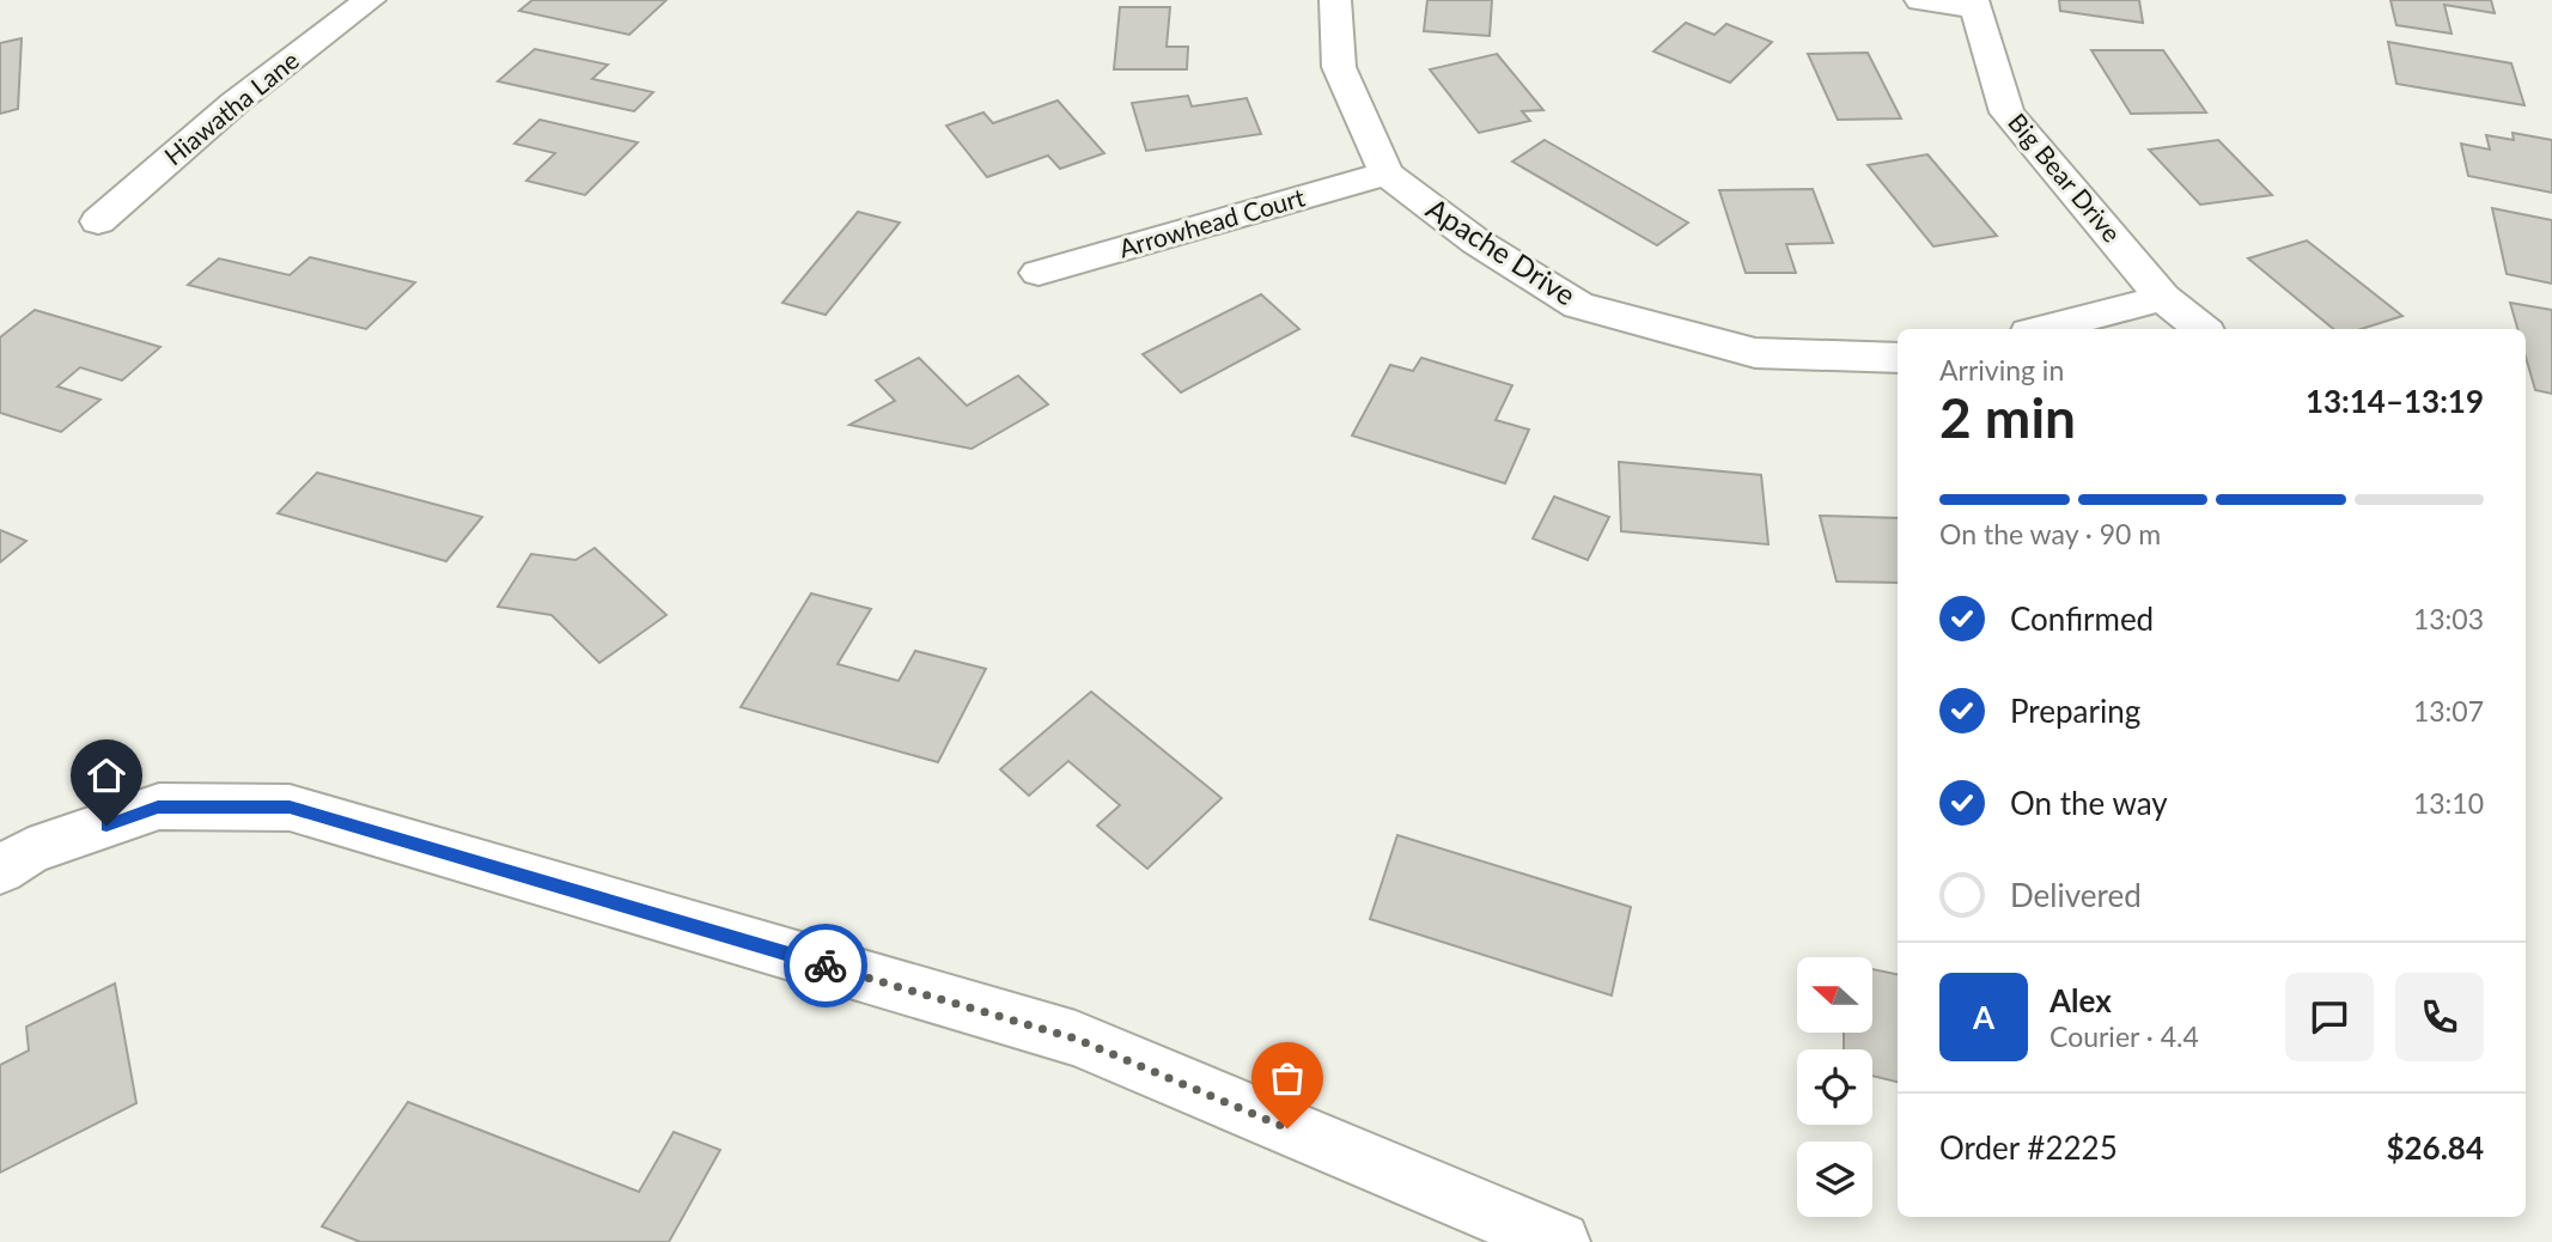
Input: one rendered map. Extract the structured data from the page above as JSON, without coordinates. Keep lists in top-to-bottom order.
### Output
{
  "streets": {
    "street": [
      "Hiawatha Lane",
      "Big Bear Drive",
      "Arrowhead Court",
      "Apache Drive"
    ]
  },
  "crossings": [
    ["Arrowhead Court", "Apache Drive"]
  ],
  "north": "left",
  "page": {
    "heading": ["2 min", "Arriving in", "13:14–13:19"],
    "panel": [
      "Alex",
      "Courier · 4.4",
      "Order #2225",
      "$26.84"
    ],
    "bar": "On the way · 90 m",
    "list": [
      ["Confirmed", "13:03"],
      ["Preparing", "13:07"],
      ["On the way", "13:10"],
      "Delivered"
    ],
    "round": "A"
  }
}
